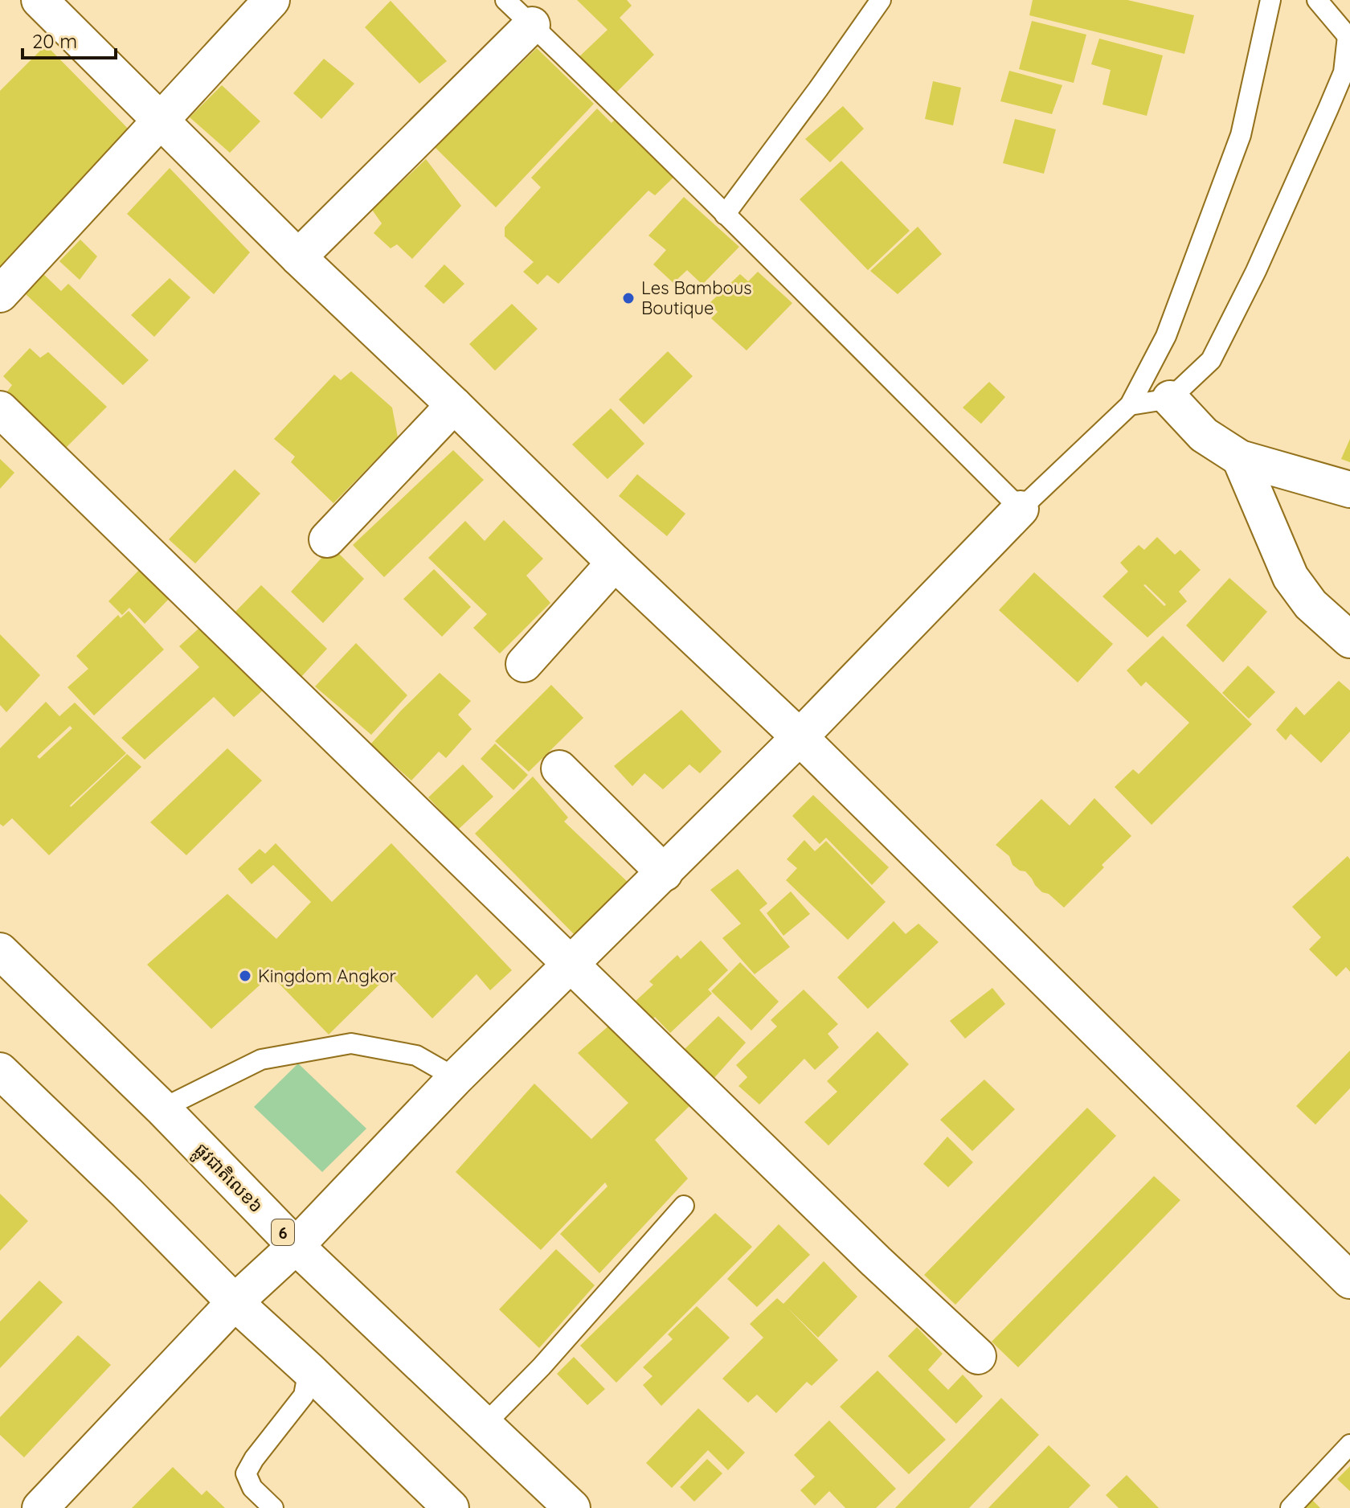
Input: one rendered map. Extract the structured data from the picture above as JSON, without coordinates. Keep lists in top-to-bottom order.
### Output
{
  "streets": {
    "main road": ["ផ្លូវជាតិលេខ៦", "6"]
  },
  "places": ["Les Bambous Boutique", "Kingdom Angkor"],
  "scale_bar": "20 m"
}
